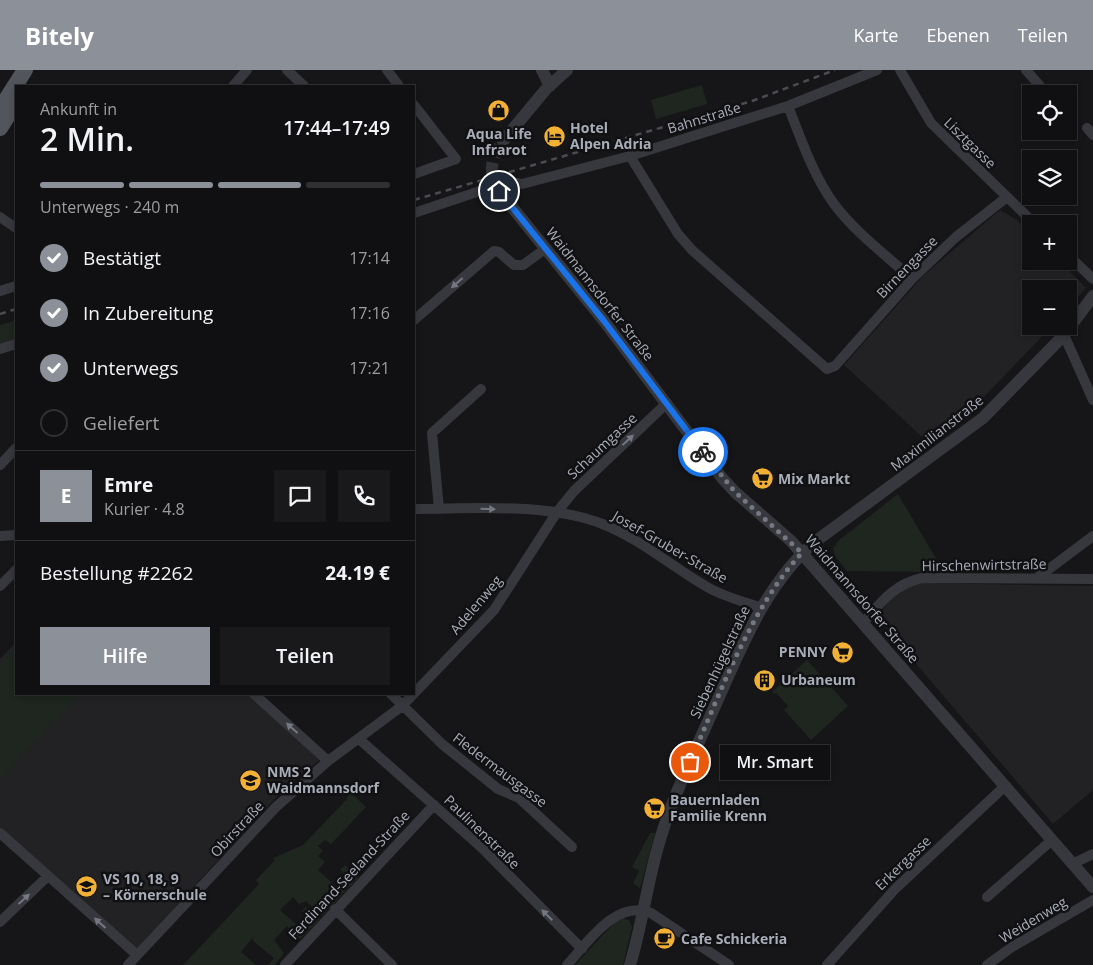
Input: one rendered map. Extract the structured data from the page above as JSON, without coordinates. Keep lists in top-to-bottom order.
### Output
{
  "streets": {
    "street": [
      "Bahnstraße",
      "Lisztgasse",
      "Birnengasse",
      "Waidmannsdorfer Straße",
      "Maximilianstraße",
      "Schaumgasse",
      "Josef-Gruber-Straße",
      "Hirschenwirtstraße",
      "Adelenweg",
      "Siebenhügelstraße",
      "Fledermausgasse",
      "Obirstraße",
      "Paulinenstraße",
      "Erkergasse",
      "Ferdinand-Seeland-Straße",
      "Weidenweg"
    ]
  },
  "crossings": [
    ["Bahnstraße", "Birnengasse"],
    ["Lisztgasse", "Birnengasse"],
    ["Waidmannsdorfer Straße", "Maximilianstraße"],
    ["Waidmannsdorfer Straße", "Schaumgasse"],
    ["Waidmannsdorfer Straße", "Hirschenwirtstraße"],
    ["Waidmannsdorfer Straße", "Siebenhügelstraße"],
    ["Waidmannsdorfer Straße", "Erkergasse"],
    ["Maximilianstraße", "Siebenhügelstraße"],
    ["Schaumgasse", "Josef-Gruber-Straße"],
    ["Schaumgasse", "Adelenweg"],
    ["Josef-Gruber-Straße", "Adelenweg"],
    ["Josef-Gruber-Straße", "Siebenhügelstraße"],
    ["Adelenweg", "Fledermausgasse"],
    ["Adelenweg", "Obirstraße"],
    ["Fledermausgasse", "Obirstraße"],
    ["Obirstraße", "Paulinenstraße"],
    ["Paulinenstraße", "Ferdinand-Seeland-Straße"]
  ],
  "one_way": ["Schaumgasse", "Paulinenstraße"],
  "places": {
    "shop": ["Aqua Life Infrarot"],
    "hotel": ["Hotel Alpen Adria"],
    "supermarket": ["Mix Markt", "PENNY", "Bauernladen Familie Krenn"],
    "building": ["Urbaneum"],
    "other": ["Mr. Smart"],
    "school or university": ["NMS 2 Waidmannsdorf", "VS 10, 18, 9 – Körnerschule"],
    "cafe": ["Cafe Schickeria"]
  },
  "page": {
    "header": "Bitely",
    "nav": ["Karte", "Ebenen", "Teilen"],
    "map_buttons": ["+", "−"],
    "heading": ["2 Min.", "Ankunft in", "17:44–17:49"],
    "panel": [
      "Emre",
      "Kurier · 4.8",
      "Bestellung #2262",
      "24.19 €"
    ],
    "bar": "Unterwegs · 240 m",
    "list": [
      ["Bestätigt", "17:14"],
      ["In Zubereitung", "17:16"],
      ["Unterwegs", "17:21"],
      "Geliefert"
    ],
    "round": "E",
    "buttons": ["Hilfe", "Teilen"],
    "bubble": "Mr. Smart"
  }
}
